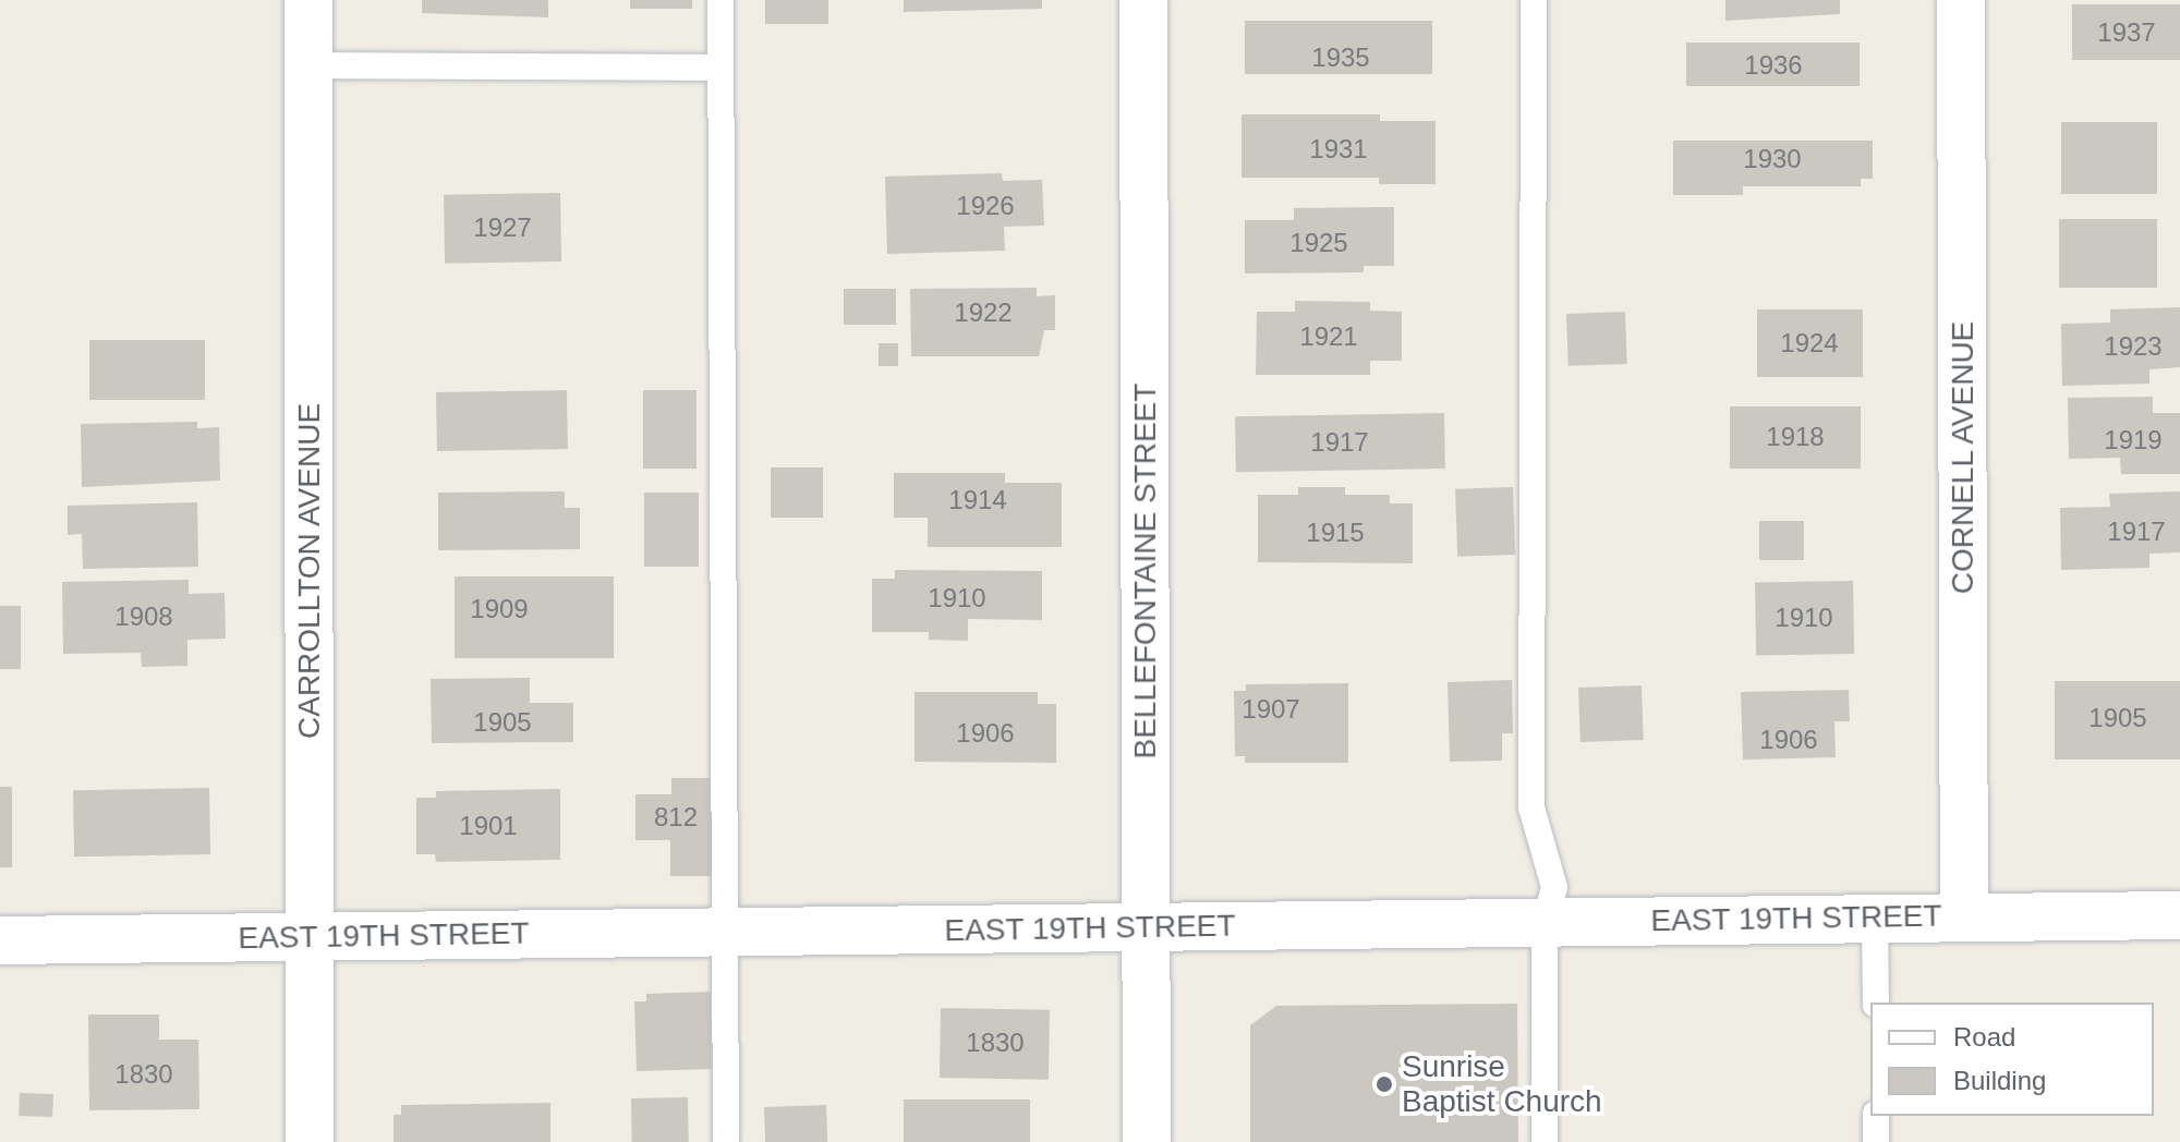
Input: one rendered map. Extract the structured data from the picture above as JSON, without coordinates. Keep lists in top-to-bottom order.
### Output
{
  "streets": {
    "street": [
      "CORNELL AVENUE",
      "CARROLLTON AVENUE",
      "BELLEFONTAINE STREET",
      "EAST 19TH STREET"
    ]
  },
  "crossings": [
    ["CORNELL AVENUE", "EAST 19TH STREET"],
    ["CARROLLTON AVENUE", "EAST 19TH STREET"],
    ["BELLEFONTAINE STREET", "EAST 19TH STREET"]
  ],
  "places": ["Sunrise Baptist Church"],
  "house_numbers": [
    "1937",
    "1935",
    "1936",
    "1931",
    "1930",
    "1926",
    "1927",
    "1925",
    "1922",
    "1921",
    "1924",
    "1923",
    "1918",
    "1919",
    "1917",
    "1914",
    "1917",
    "1915",
    "1910",
    "1909",
    "1908",
    "1910",
    "1907",
    "1905",
    "1905",
    "1906",
    "1906",
    "812",
    "1901",
    "1830",
    "1830"
  ],
  "legend": ["Road", "Building"]
}
